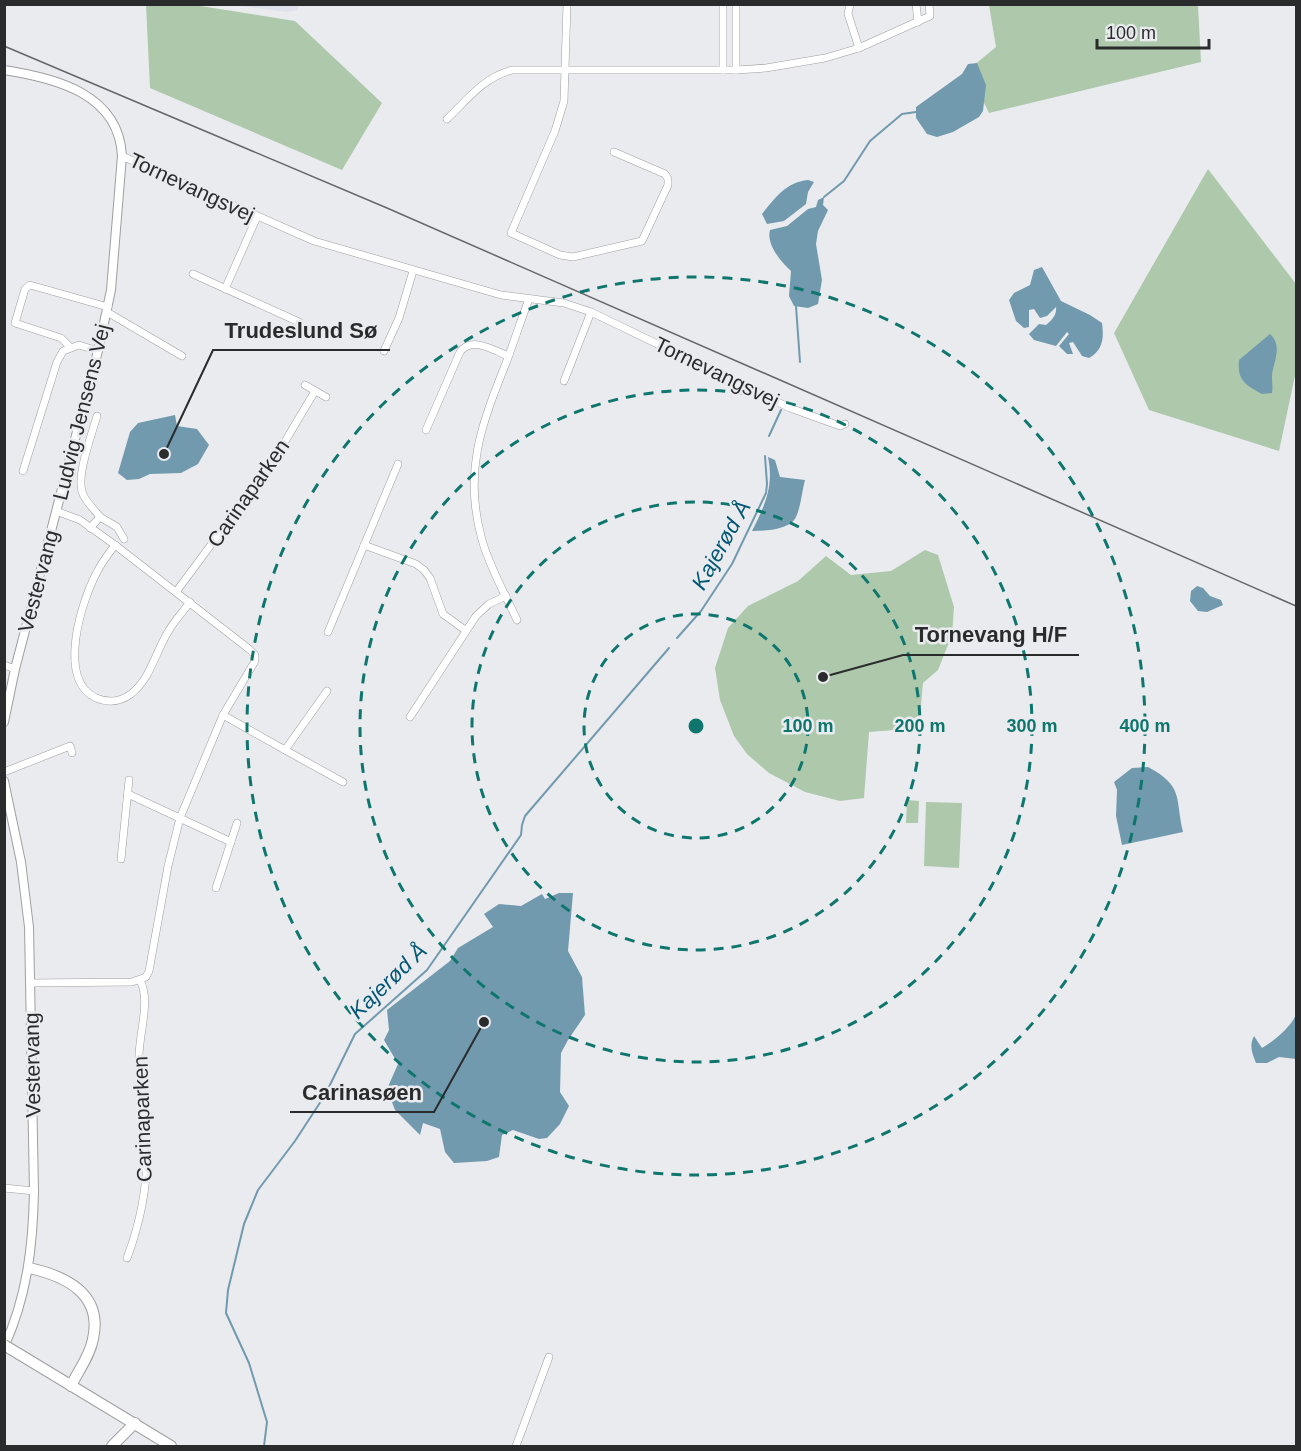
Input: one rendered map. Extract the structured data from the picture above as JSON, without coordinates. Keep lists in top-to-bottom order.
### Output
{
  "streets": {
    "street": [
      "Tornevangsvej",
      "Ludvig Jensens Vej",
      "Carinaparken",
      "Vestervang"
    ]
  },
  "crossings": [
    ["Tornevangsvej", "Ludvig Jensens Vej"],
    ["Ludvig Jensens Vej", "Vestervang"]
  ],
  "water": ["Kajerød Å"],
  "places": ["Trudeslund Sø", "Tornevang H/F", "Carinasøen"],
  "scale_bar": "100 m",
  "rings": [
    "100 m",
    "200 m",
    "300 m",
    "400 m"
  ]
}
